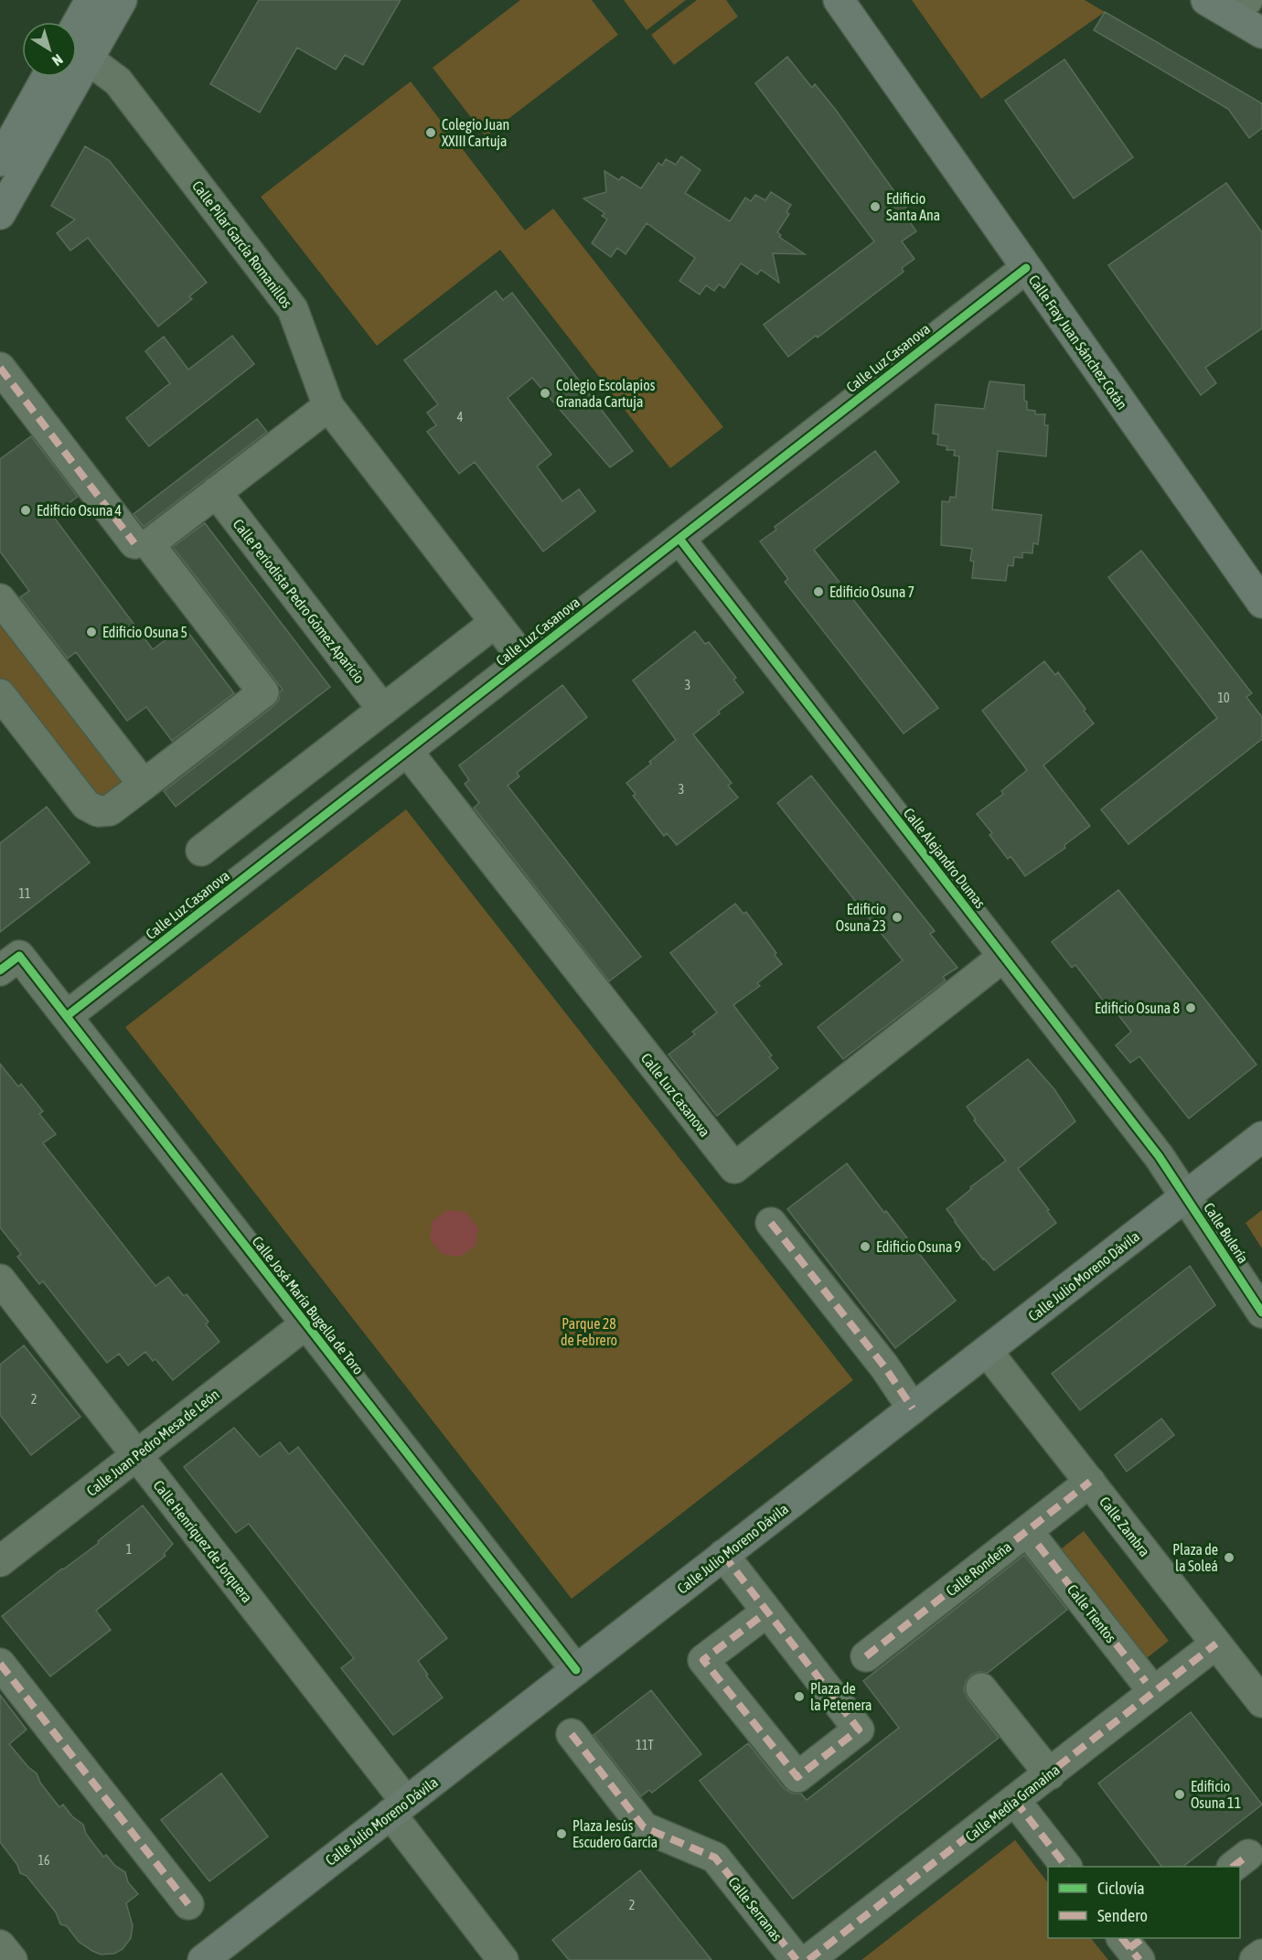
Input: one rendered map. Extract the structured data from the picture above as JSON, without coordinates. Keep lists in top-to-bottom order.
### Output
{
  "streets": {
    "main road": ["Calle Fray Juan Sánchez Cotán", "Calle Julio Moreno Dávila"],
    "street": [
      "Calle Pilar García Romanillos",
      "Calle Luz Casanova",
      "Calle Periodista Pedro Gómez Aparicio",
      "Calle Alejandro Dumas",
      "Calle Bulería",
      "Calle José María Bugella de Toro",
      "Calle Juan Pedro Mesa de León",
      "Calle Zambra",
      "Calle Henríquez de Jorquera",
      "Calle Rondeña",
      "Calle Tientos",
      "Calle Media Granaína",
      "Calle Serranas"
    ]
  },
  "crossings": [
    ["Calle Pilar García Romanillos", "Calle Luz Casanova"],
    ["Calle Fray Juan Sánchez Cotán", "Calle Luz Casanova"],
    ["Calle Luz Casanova", "Calle Alejandro Dumas"],
    ["Calle Luz Casanova", "Calle José María Bugella de Toro"],
    ["Calle Alejandro Dumas", "Calle Bulería"],
    ["Calle Alejandro Dumas", "Calle Julio Moreno Dávila"],
    ["Calle Bulería", "Calle Julio Moreno Dávila"],
    ["Calle Julio Moreno Dávila", "Calle José María Bugella de Toro"],
    ["Calle Julio Moreno Dávila", "Calle Zambra"],
    ["Calle Julio Moreno Dávila", "Calle Henríquez de Jorquera"],
    ["Calle José María Bugella de Toro", "Calle Juan Pedro Mesa de León"],
    ["Calle Juan Pedro Mesa de León", "Calle Henríquez de Jorquera"],
    ["Calle Zambra", "Calle Rondeña"],
    ["Calle Zambra", "Calle Media Granaína"]
  ],
  "parks": ["Parque 28 de Febrero"],
  "places": [
    "Colegio Juan XXIII Cartuja",
    "Edificio Santa Ana",
    "Colegio Escolapios Granada Cartuja",
    "Edificio Osuna 4",
    "Edificio Osuna 7",
    "Edificio Osuna 5",
    "Edificio Osuna 23",
    "Edificio Osuna 8",
    "Edificio Osuna 9",
    "Plaza de la Soleá",
    "Plaza de la Petenera",
    "Edificio Osuna 11",
    "Plaza Jesús Escudero García"
  ],
  "house_numbers": [
    "4",
    "3",
    "10",
    "3",
    "11",
    "2",
    "1",
    "11T",
    "16",
    "2"
  ],
  "legend": ["Ciclovía", "Sendero"],
  "north": "bottom right"
}
